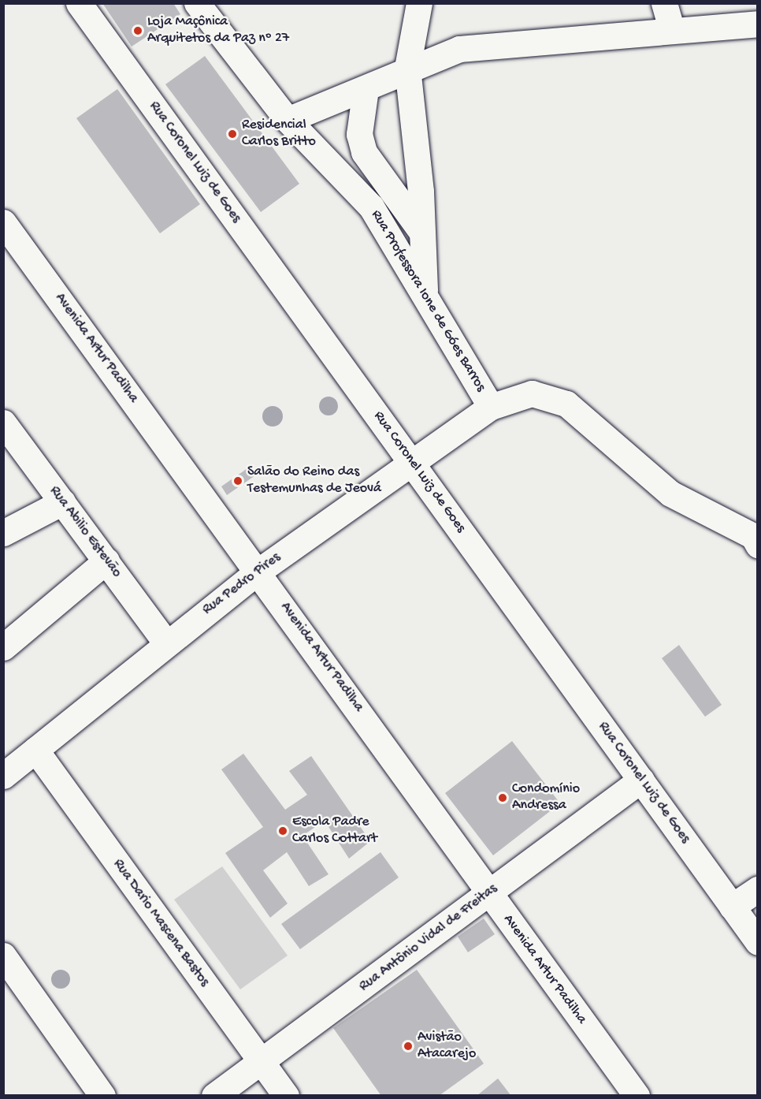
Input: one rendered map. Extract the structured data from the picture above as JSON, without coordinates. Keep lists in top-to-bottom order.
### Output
{
  "streets": {
    "street": [
      "Rua Coronel Luiz de Goes",
      "Rua Professora Ione de Góes Barros",
      "Avenida Artur Padilha",
      "Rua Abilio Estevão",
      "Rua Pedro Pires",
      "Rua Dario Mascena Bastos",
      "Rua Antônio Vidal de Freitas"
    ]
  },
  "crossings": [
    ["Rua Coronel Luiz de Goes", "Rua Pedro Pires"],
    ["Rua Coronel Luiz de Goes", "Rua Antônio Vidal de Freitas"],
    ["Rua Professora Ione de Góes Barros", "Rua Pedro Pires"],
    ["Avenida Artur Padilha", "Rua Pedro Pires"],
    ["Avenida Artur Padilha", "Rua Antônio Vidal de Freitas"],
    ["Rua Abilio Estevão", "Rua Pedro Pires"],
    ["Rua Pedro Pires", "Rua Dario Mascena Bastos"],
    ["Rua Dario Mascena Bastos", "Rua Antônio Vidal de Freitas"]
  ],
  "places": [
    "Loja Maçônica Arquitetos da Paz nº 27",
    "Residencial Carlos Britto",
    "Salão do Reino das Testemunhas de Jeová",
    "Condomínio Andressa",
    "Escola Padre Carlos Cottart",
    "Avistão Atacarejo"
  ]
}
